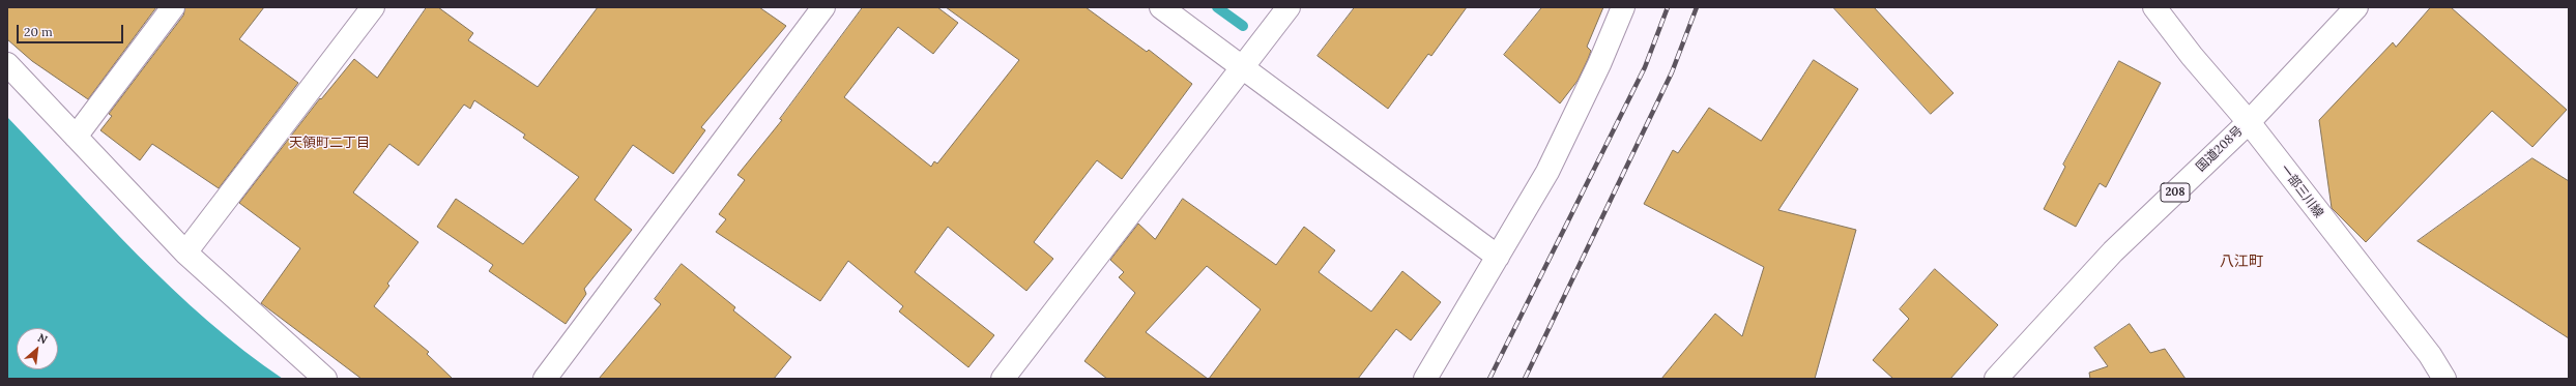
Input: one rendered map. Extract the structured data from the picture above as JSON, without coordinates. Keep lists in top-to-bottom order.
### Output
{
  "streets": {
    "main road": ["国道208号", "一部三川線", "208"]
  },
  "crossings": [
    ["国道208号", "一部三川線"]
  ],
  "districts": ["天領町二丁目", "八江町"],
  "scale_bar": "20 m",
  "north": "top right"
}
